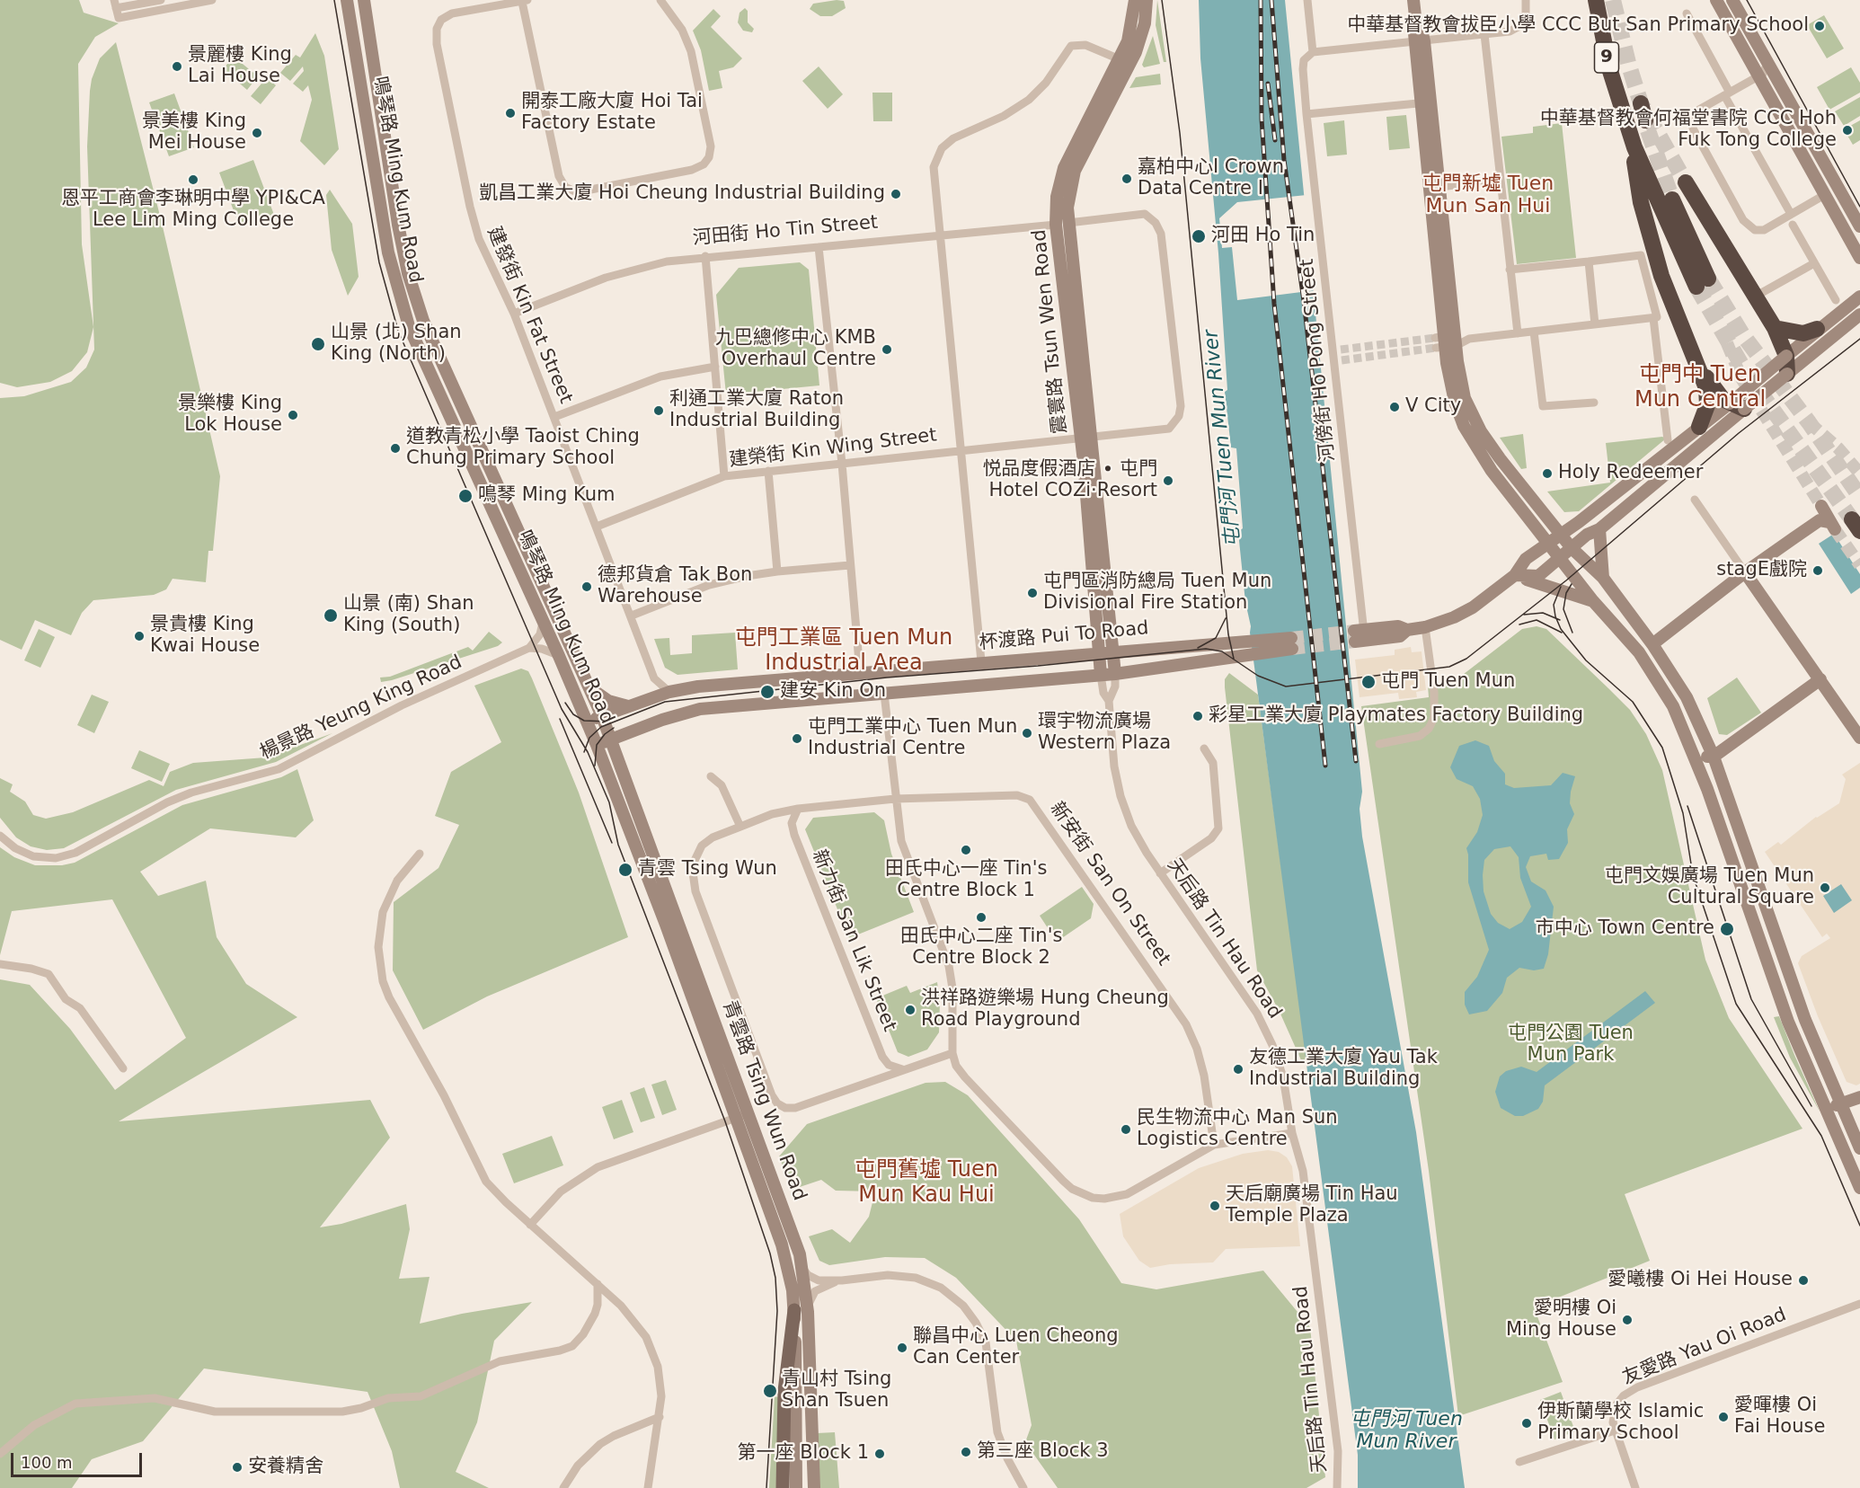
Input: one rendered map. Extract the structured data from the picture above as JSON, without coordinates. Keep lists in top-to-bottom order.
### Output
{
  "streets": {
    "highway": ["9"],
    "main road": [
      "鳴琴路 Ming Kum Road",
      "震寰路 Tsun Wen Road",
      "杯渡路 Pui To Road",
      "青雲路 Tsing Wun Road"
    ],
    "street": [
      "河田街 Ho Tin Street",
      "建發街 Kin Fat Street",
      "河傍街 Ho Pong Street",
      "建榮街 Kin Wing Street",
      "楊景路 Yeung King Road",
      "新安街 San On Street",
      "天后路 Tin Hau Road",
      "新力街 San Lik Street",
      "友愛路 Yau Oi Road"
    ]
  },
  "crossings": [
    ["鳴琴路 Ming Kum Road", "杯渡路 Pui To Road"],
    ["鳴琴路 Ming Kum Road", "青雲路 Tsing Wun Road"],
    ["河田街 Ho Tin Street", "建發街 Kin Fat Street"],
    ["河田街 Ho Tin Street", "震寰路 Tsun Wen Road"],
    ["河田街 Ho Tin Street", "建榮街 Kin Wing Street"],
    ["建發街 Kin Fat Street", "建榮街 Kin Wing Street"],
    ["建發街 Kin Fat Street", "杯渡路 Pui To Road"],
    ["震寰路 Tsun Wen Road", "建榮街 Kin Wing Street"],
    ["震寰路 Tsun Wen Road", "杯渡路 Pui To Road"],
    ["震寰路 Tsun Wen Road", "天后路 Tin Hau Road"],
    ["杯渡路 Pui To Road", "天后路 Tin Hau Road"],
    ["杯渡路 Pui To Road", "青雲路 Tsing Wun Road"],
    ["新安街 San On Street", "新力街 San Lik Street"]
  ],
  "districts": [
    "屯門新墟 Tuen Mun San Hui",
    "屯門中 Tuen Mun Central",
    "屯門工業區 Tuen Mun Industrial Area",
    "屯門舊墟 Tuen Mun Kau Hui"
  ],
  "water": ["屯門河 Tuen Mun River"],
  "parks": ["屯門公園 Tuen Mun Park"],
  "places": [
    "中華基督教會拔臣小學 CCC But San Primary School",
    "景麗樓 King Lai House",
    "開泰工廠大廈 Hoi Tai Factory Estate",
    "中華基督教會何福堂書院 CCC Hoh Fuk Tong College",
    "景美樓 King Mei House",
    "嘉柏中心I Crown Data Centre I",
    "恩平工商會李琳明中學 YPI&CA Lee Lim Ming College",
    "凱昌工業大廈 Hoi Cheung Industrial Building",
    "河田 Ho Tin",
    "山景 (北) Shan King (North)",
    "九巴總修中心 KMB Overhaul Centre",
    "V City",
    "利通工業大廈 Raton Industrial Building",
    "景樂樓 King Lok House",
    "道教青松小學 Taoist Ching Chung Primary School",
    "Holy Redeemer",
    "悦品度假酒店 ∙ 屯門 Hotel COZi‧Resort",
    "鳴琴 Ming Kum",
    "stagE戲院",
    "德邦貨倉 Tak Bon Warehouse",
    "屯門區消防總局 Tuen Mun Divisional Fire Station",
    "山景 (南) Shan King (South)",
    "景貴樓 King Kwai House",
    "屯門 Tuen Mun",
    "建安 Kin On",
    "彩星工業大廈 Playmates Factory Building",
    "環宇物流廣場 Western Plaza",
    "屯門工業中心 Tuen Mun Industrial Centre",
    "田氏中心一座 Tin's Centre Block 1",
    "青雲 Tsing Wun",
    "屯門文娛廣場 Tuen Mun Cultural Square",
    "田氏中心二座 Tin's Centre Block 2",
    "市中心 Town Centre",
    "洪祥路遊樂場 Hung Cheung Road Playground",
    "友德工業大廈 Yau Tak Industrial Building",
    "民生物流中心 Man Sun Logistics Centre",
    "天后廟廣場 Tin Hau Temple Plaza",
    "愛曦樓 Oi Hei House",
    "愛明樓 Oi Ming House",
    "聯昌中心 Luen Cheong Can Center",
    "青山村 Tsing Shan Tsuen",
    "愛暉樓 Oi Fai House",
    "伊斯蘭學校 Islamic Primary School",
    "第三座 Block 3",
    "第一座 Block 1",
    "安養精舍"
  ],
  "scale_bar": "100 m"
}
